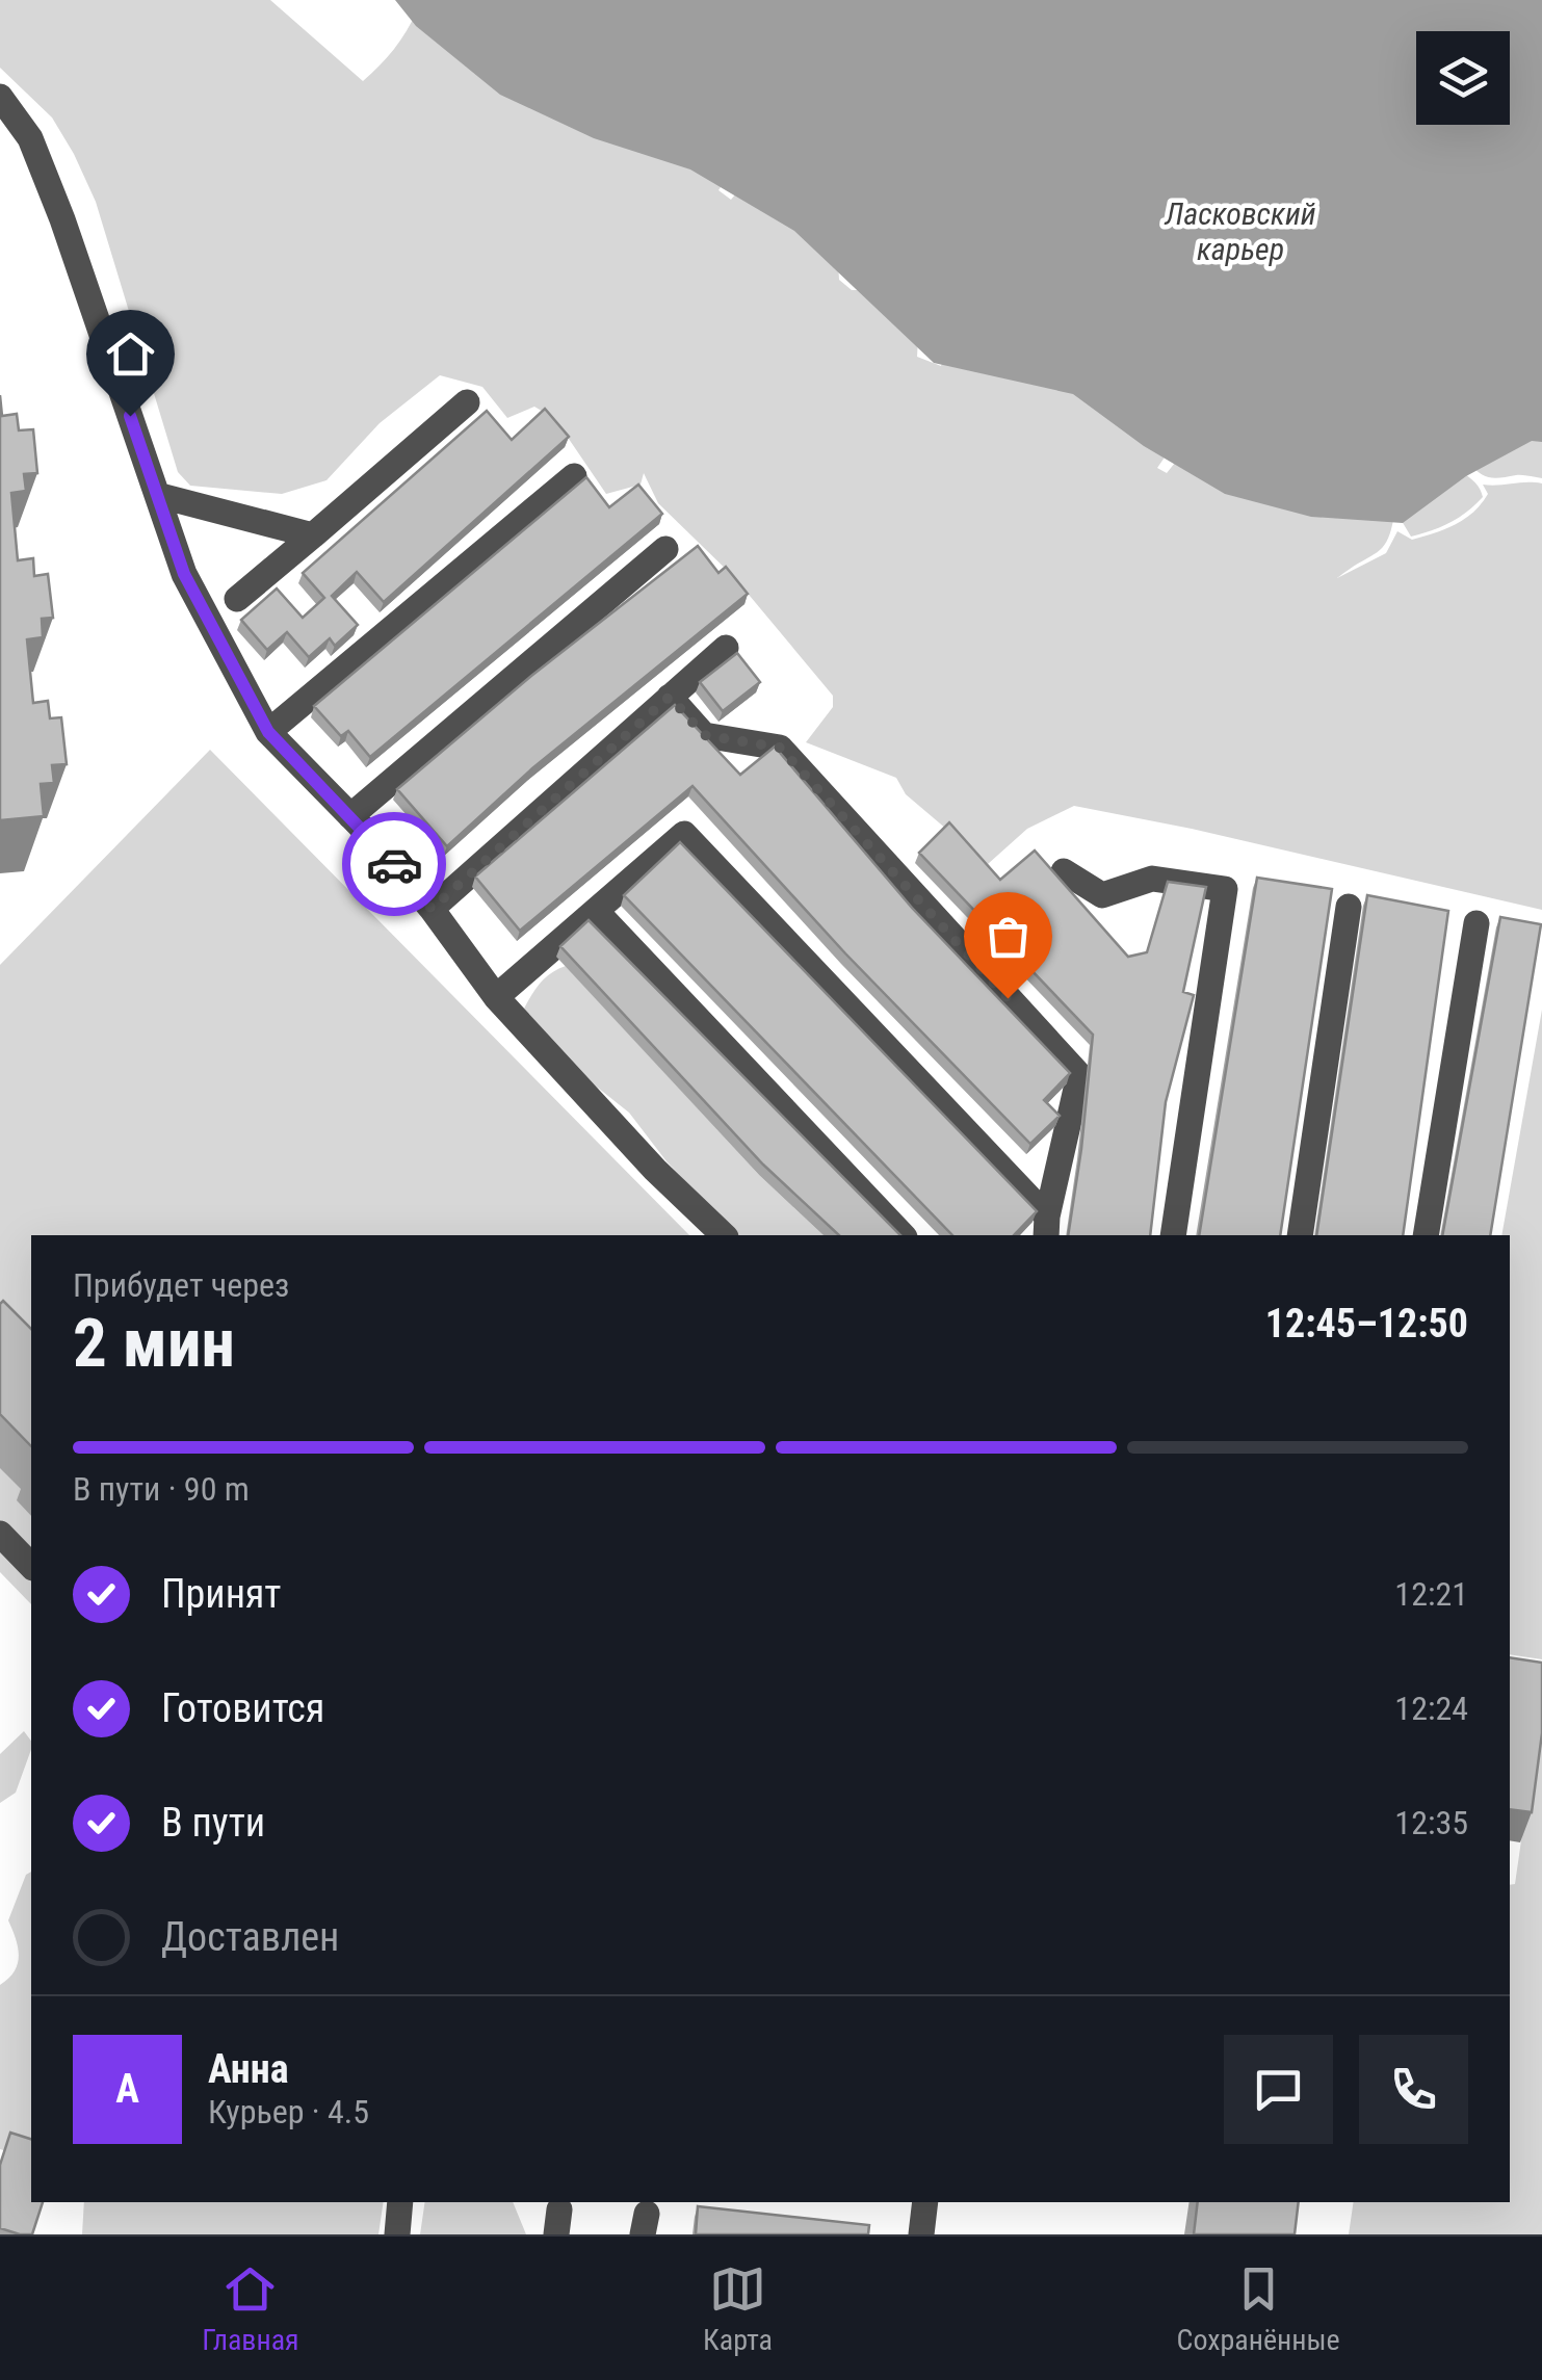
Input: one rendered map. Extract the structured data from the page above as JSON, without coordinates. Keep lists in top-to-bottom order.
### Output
{
  "water": ["Ласковский карьер"],
  "page": {
    "heading": ["2 мин", "Прибудет через", "12:45–12:50"],
    "panel": ["Анна", "Курьер · 4.5"],
    "bar": "В пути · 90 m",
    "list": [
      ["Принят", "12:21"],
      ["Готовится", "12:24"],
      ["В пути", "12:35"],
      "Доставлен"
    ],
    "round": "А",
    "tabs": ["Главная", "Карта", "Сохранённые"]
  }
}
